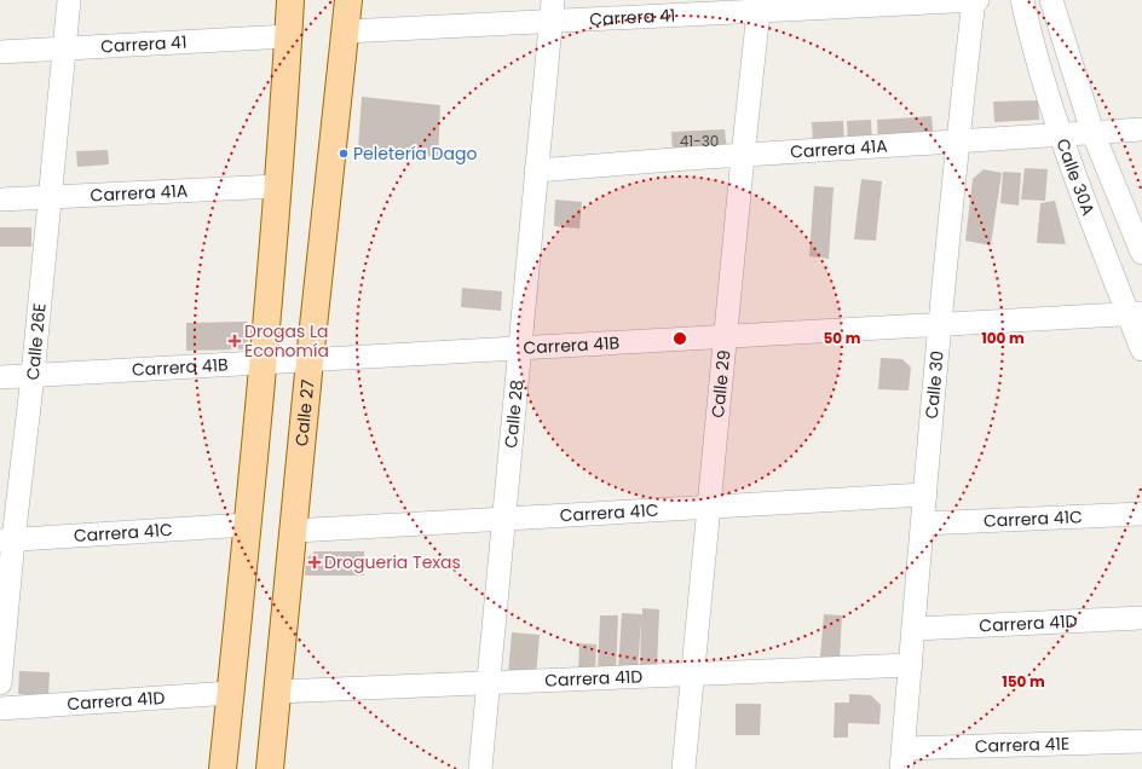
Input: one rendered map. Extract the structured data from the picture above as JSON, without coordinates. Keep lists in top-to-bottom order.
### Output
{
  "streets": {
    "main road": ["Calle 27"],
    "street": [
      "Carrera 41",
      "Carrera 41A",
      "Calle 30A",
      "Calle 26E",
      "Carrera 41B",
      "Calle 29",
      "Calle 30",
      "Calle 28",
      "Carrera 41C",
      "Carrera 41D",
      "Carrera 41E"
    ]
  },
  "crossings": [
    ["Carrera 41", "Calle 26E"],
    ["Carrera 41", "Calle 29"],
    ["Carrera 41", "Calle 30"],
    ["Carrera 41", "Calle 27"],
    ["Carrera 41", "Calle 28"],
    ["Carrera 41A", "Calle 30A"],
    ["Carrera 41A", "Calle 26E"],
    ["Carrera 41A", "Calle 29"],
    ["Carrera 41A", "Calle 30"],
    ["Carrera 41A", "Calle 28"],
    ["Calle 30A", "Carrera 41B"],
    ["Calle 26E", "Carrera 41B"],
    ["Calle 26E", "Carrera 41C"],
    ["Carrera 41B", "Calle 29"],
    ["Carrera 41B", "Calle 30"],
    ["Carrera 41B", "Calle 27"],
    ["Carrera 41B", "Calle 28"],
    ["Calle 29", "Carrera 41C"],
    ["Calle 29", "Carrera 41D"],
    ["Calle 30", "Carrera 41C"],
    ["Calle 30", "Carrera 41D"],
    ["Calle 30", "Carrera 41E"],
    ["Calle 27", "Carrera 41C"],
    ["Calle 27", "Carrera 41D"],
    ["Calle 28", "Carrera 41C"],
    ["Calle 28", "Carrera 41D"]
  ],
  "places": {
    "other": ["Peletería Dago"],
    "health": ["Drogas La Economía", "Drogueria Texas"]
  },
  "house_numbers": ["41-30"],
  "rings": ["50 m", "100 m", "150 m"]
}
